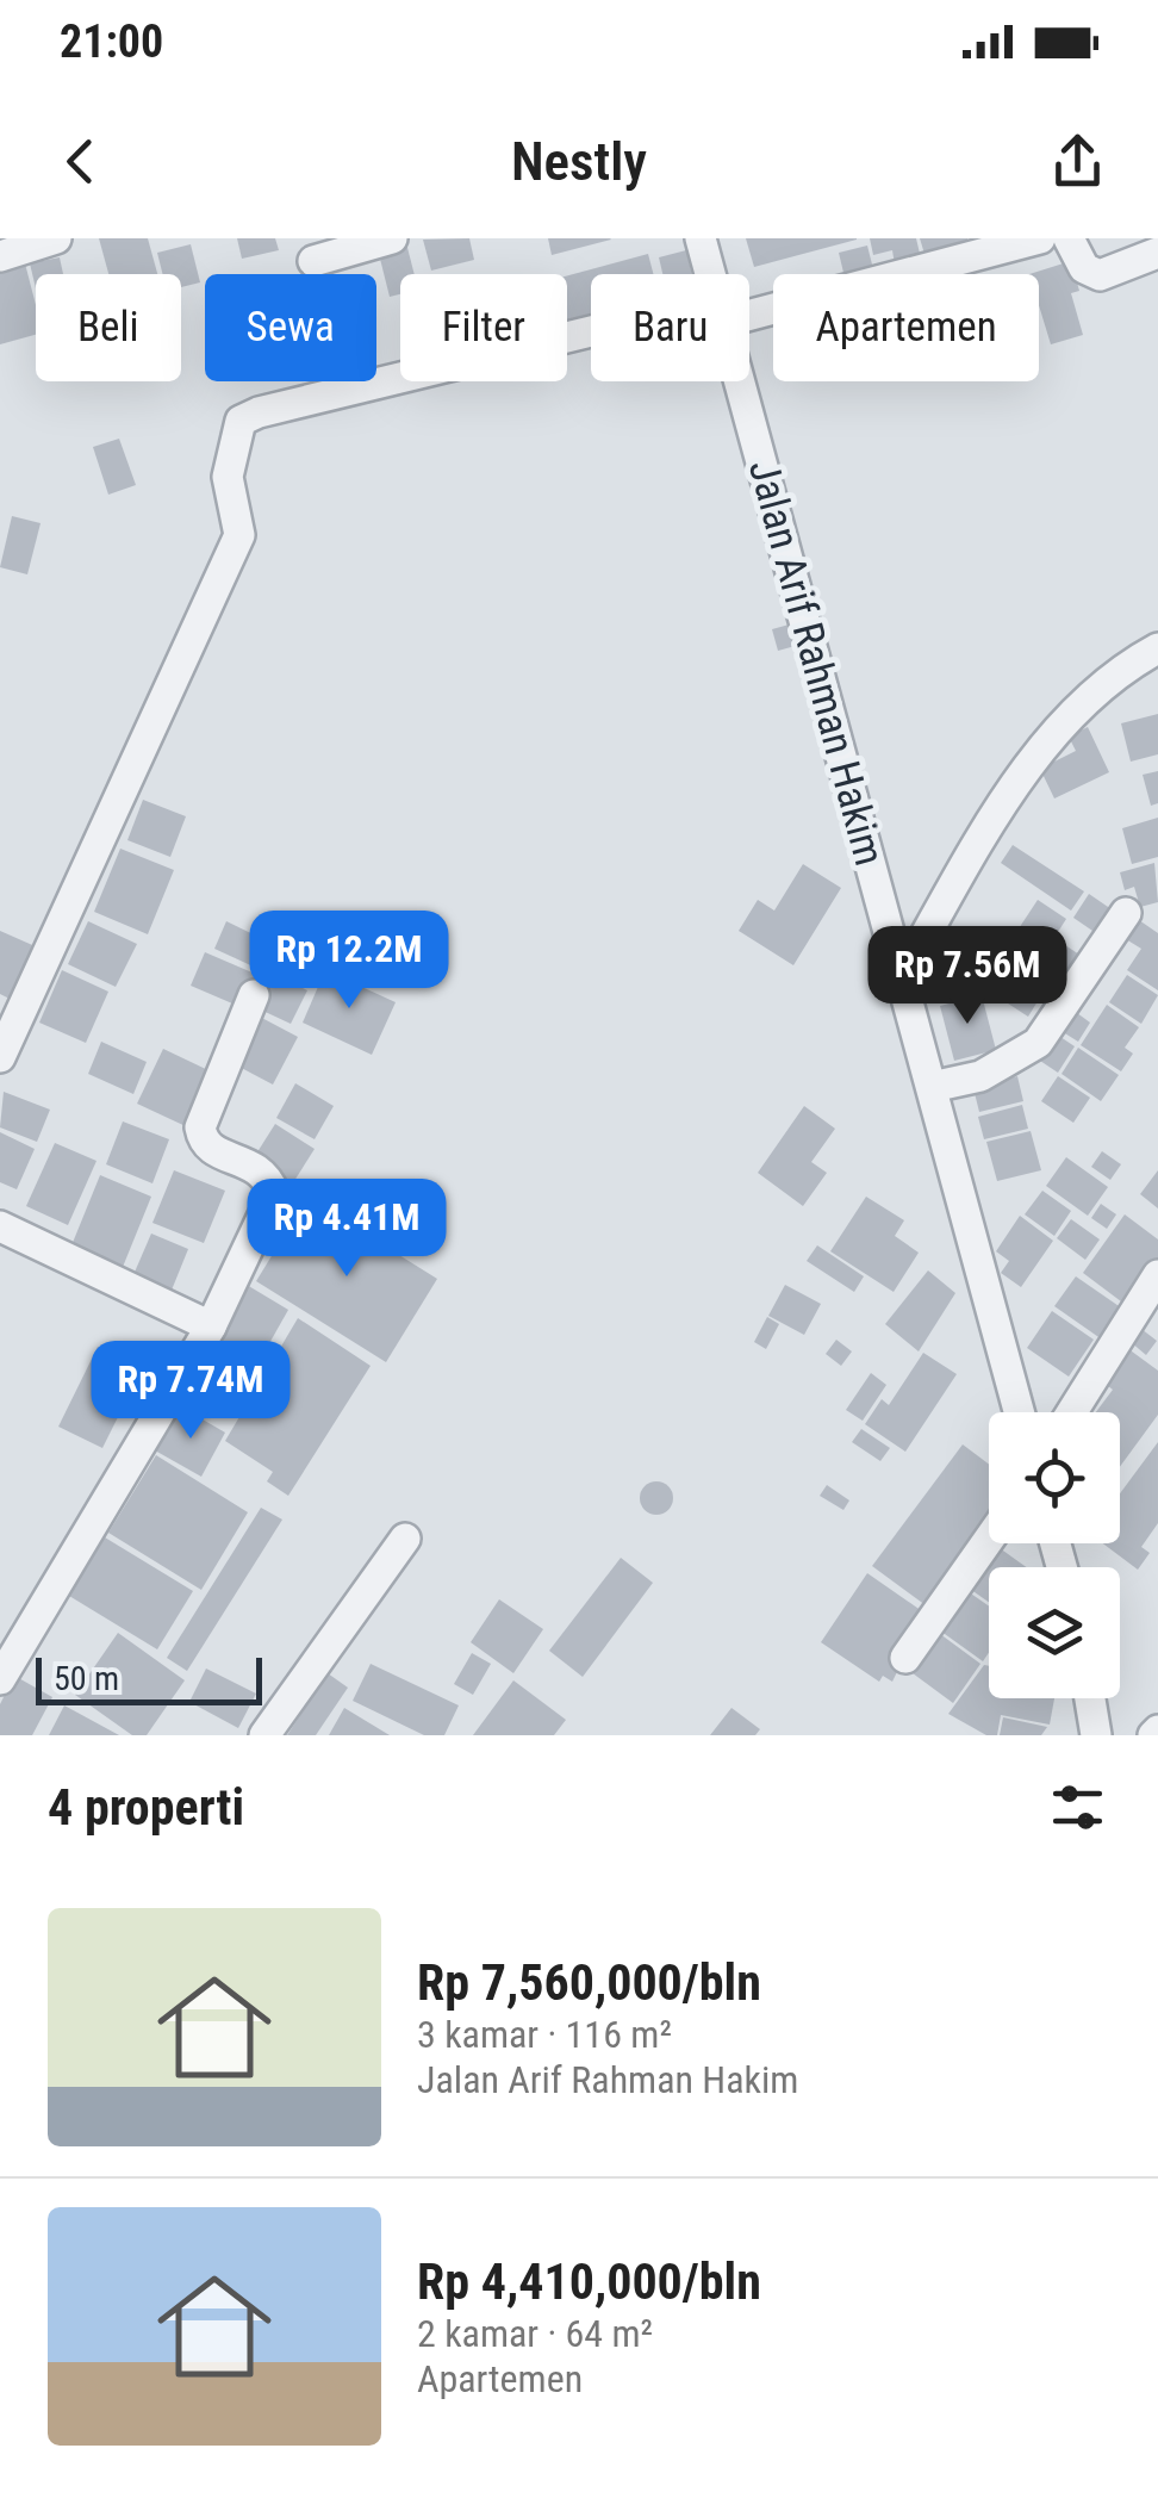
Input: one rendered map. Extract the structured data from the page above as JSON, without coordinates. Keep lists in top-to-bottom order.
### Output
{
  "streets": {
    "street": ["Jalan Arif Rahman Hakim"]
  },
  "scale_bar": "50 m",
  "page": {
    "status": "21:00",
    "header": "Nestly",
    "chip": [
      "Beli",
      "Sewa",
      "Filter",
      "Baru",
      "Apartemen"
    ],
    "price": [
      "Rp 12.2M",
      "Rp 7.56M",
      "Rp 4.41M",
      "Rp 7.74M"
    ],
    "scale": "50 m",
    "heading": "4 properti",
    "list": [
      {
        "name": "Rp 7,560,000/bln",
        "note": "3 kamar · 116 m² · Jalan Arif Rahman Hakim"
      },
      {
        "name": "Rp 4,410,000/bln",
        "note": "2 kamar · 64 m² · Apartemen"
      }
    ]
  }
}
